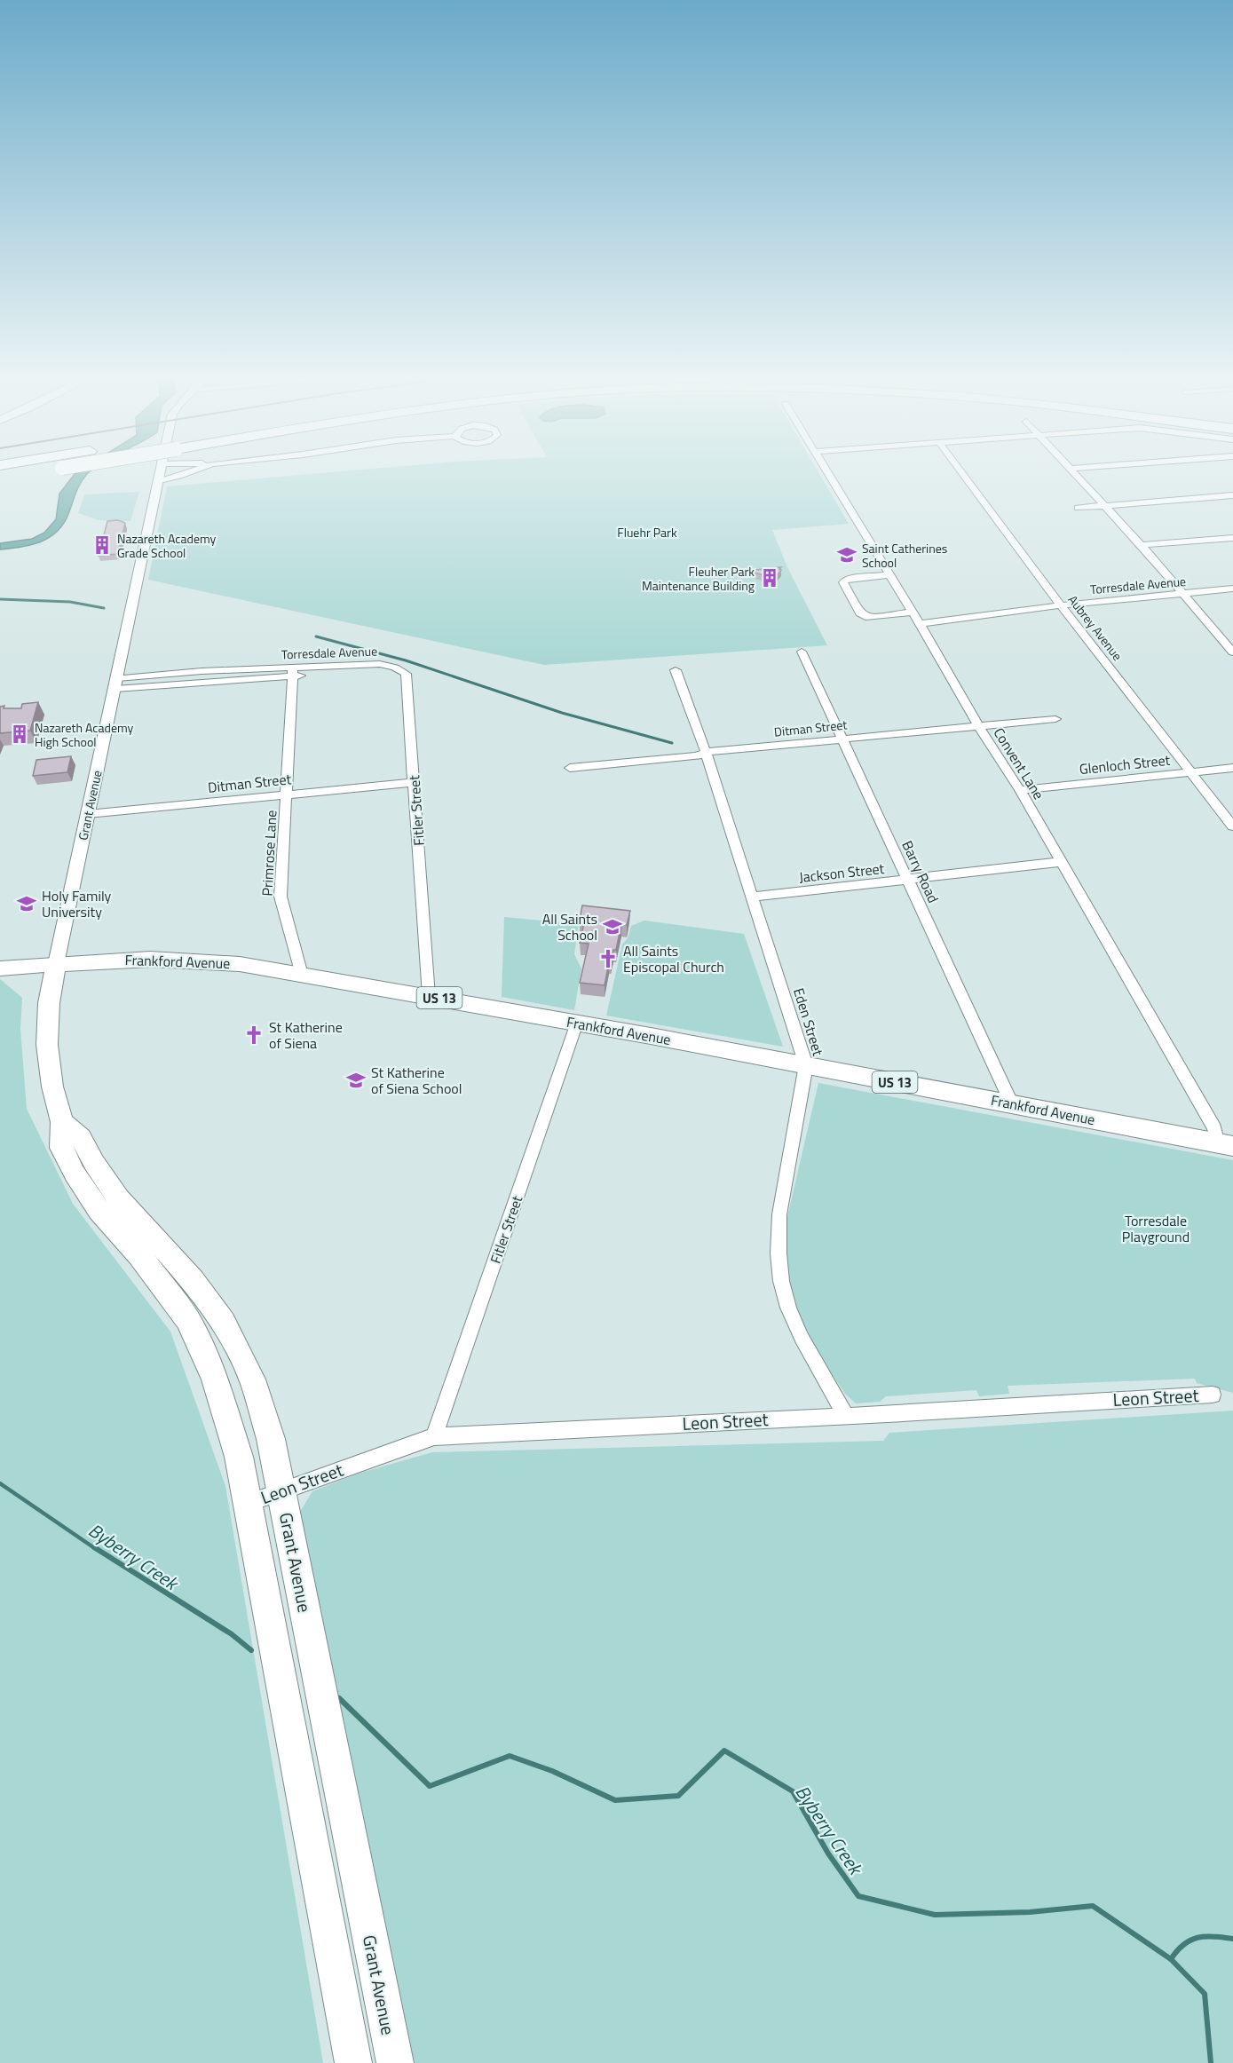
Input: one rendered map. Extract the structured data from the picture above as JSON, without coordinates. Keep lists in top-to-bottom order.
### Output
{
  "streets": {
    "main road": ["Grant Avenue", "Frankford Avenue", "US 13"],
    "street": [
      "Torresdale Avenue",
      "Aubrey Avenue",
      "Ditman Street",
      "Convent Lane",
      "Glenloch Street",
      "Fitler Street",
      "Primrose Lane",
      "Barry Road",
      "Jackson Street",
      "Eden Street",
      "Leon Street"
    ]
  },
  "crossings": [
    ["Torresdale Avenue", "Aubrey Avenue"],
    ["Torresdale Avenue", "Convent Lane"],
    ["Torresdale Avenue", "Grant Avenue"],
    ["Torresdale Avenue", "Fitler Street"],
    ["Torresdale Avenue", "Primrose Lane"],
    ["Aubrey Avenue", "Glenloch Street"],
    ["Ditman Street", "Convent Lane"],
    ["Ditman Street", "Grant Avenue"],
    ["Ditman Street", "Fitler Street"],
    ["Ditman Street", "Primrose Lane"],
    ["Ditman Street", "Barry Road"],
    ["Ditman Street", "Eden Street"],
    ["Convent Lane", "Glenloch Street"],
    ["Convent Lane", "Jackson Street"],
    ["Convent Lane", "Frankford Avenue"],
    ["Grant Avenue", "Frankford Avenue"],
    ["Grant Avenue", "Leon Street"],
    ["Fitler Street", "Frankford Avenue"],
    ["Fitler Street", "Leon Street"],
    ["Primrose Lane", "Frankford Avenue"],
    ["Barry Road", "Jackson Street"],
    ["Barry Road", "Frankford Avenue"],
    ["Jackson Street", "Eden Street"],
    ["Frankford Avenue", "Eden Street"],
    ["Eden Street", "Leon Street"]
  ],
  "water": ["Byberry Creek"],
  "parks": ["Fluehr Park", "Torresdale Playground"],
  "places": {
    "building": ["Nazareth Academy Grade School", "Fleuher Park Maintenance Building", "Nazareth Academy High School"],
    "school or university": [
      "Saint Catherines School",
      "Holy Family University",
      "All Saints School",
      "St Katherine of Siena School"
    ],
    "church": ["All Saints Episcopal Church", "St Katherine of Siena"]
  }
}
